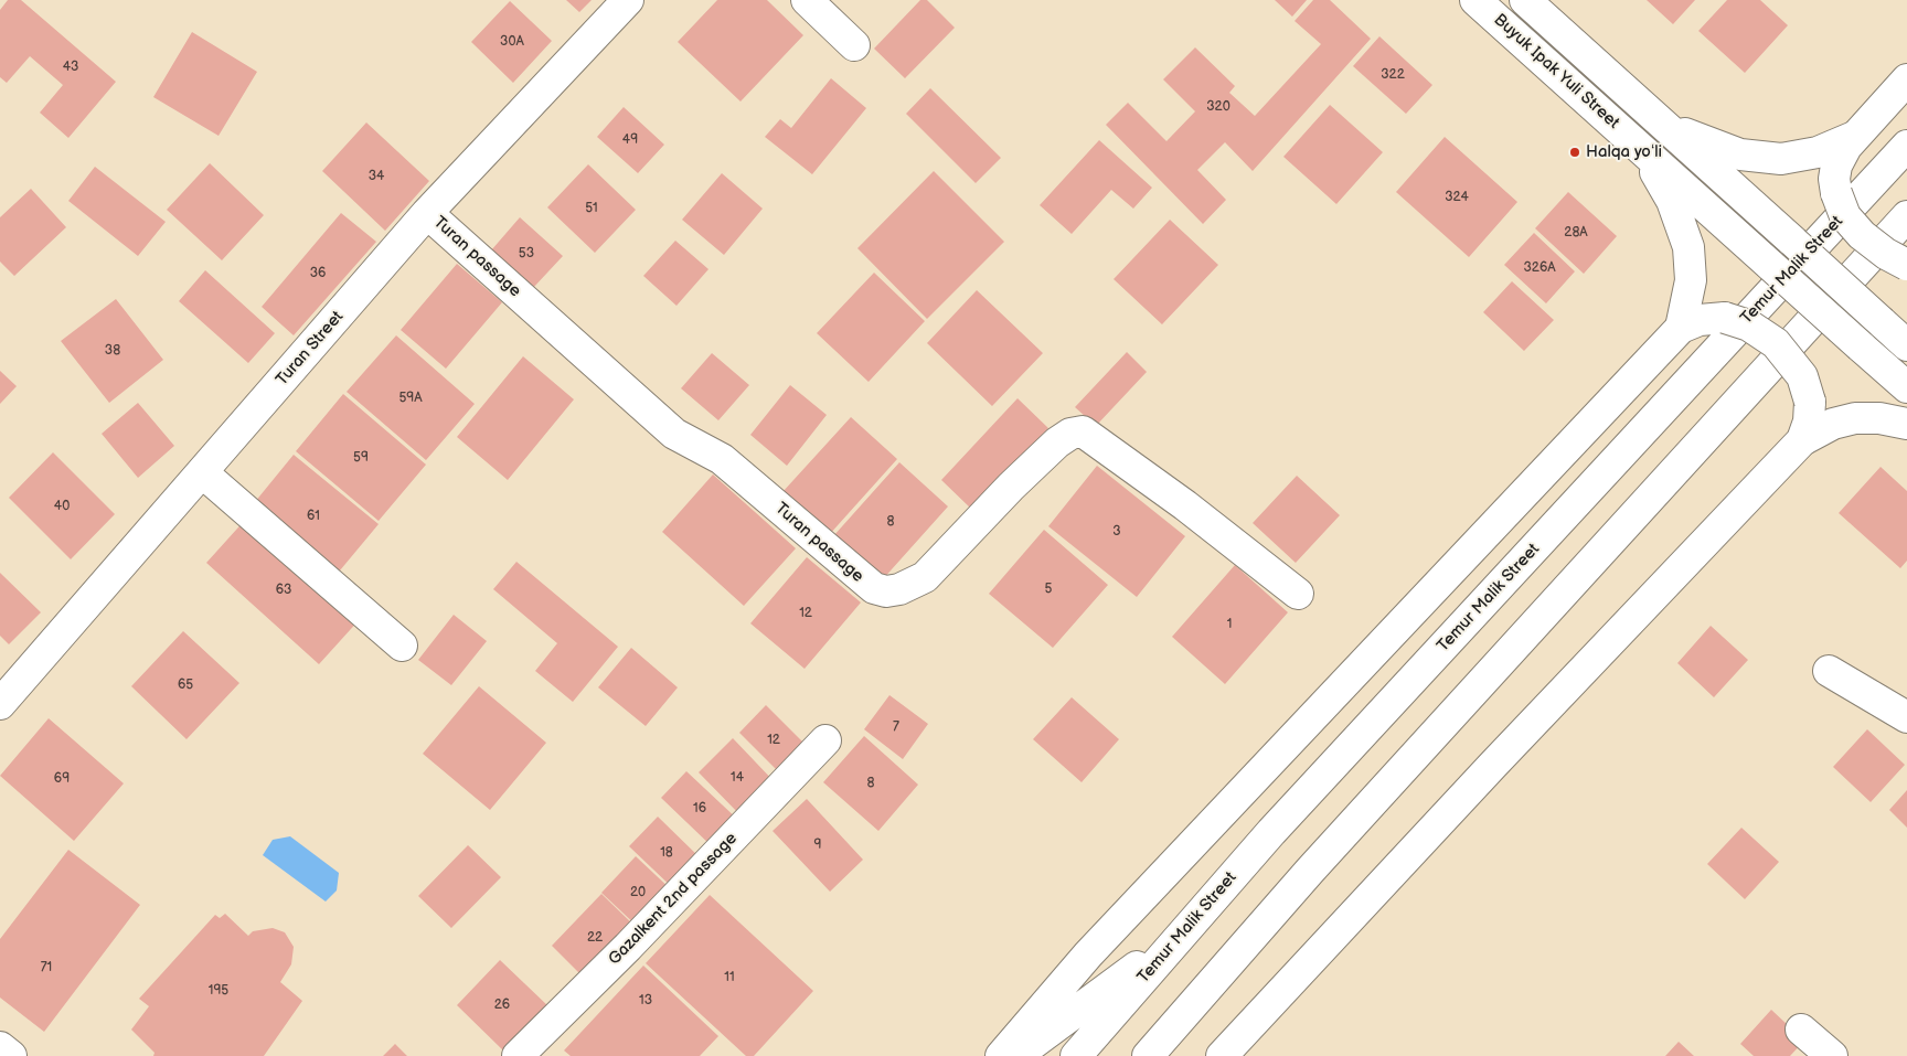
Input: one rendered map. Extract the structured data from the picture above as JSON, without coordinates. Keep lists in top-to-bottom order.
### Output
{
  "streets": {
    "main road": [
      "Buyuk Ipak Yuli Street",
      "Turan passage",
      "Temur Malik Street",
      "Turan Street",
      "Gazalkent 2nd passage"
    ]
  },
  "crossings": [
    ["Turan passage", "Turan Street"]
  ],
  "places": ["Halqa yoʻli"],
  "house_numbers": [
    "30A",
    "43",
    "322",
    "320",
    "49",
    "34",
    "324",
    "51",
    "28A",
    "53",
    "326A",
    "36",
    "38",
    "59A",
    "59",
    "40",
    "61",
    "8",
    "3",
    "5",
    "63",
    "12",
    "1",
    "65",
    "7",
    "12",
    "14",
    "69",
    "8",
    "16",
    "9",
    "18",
    "20",
    "22",
    "71",
    "11",
    "195",
    "13",
    "26"
  ]
}
